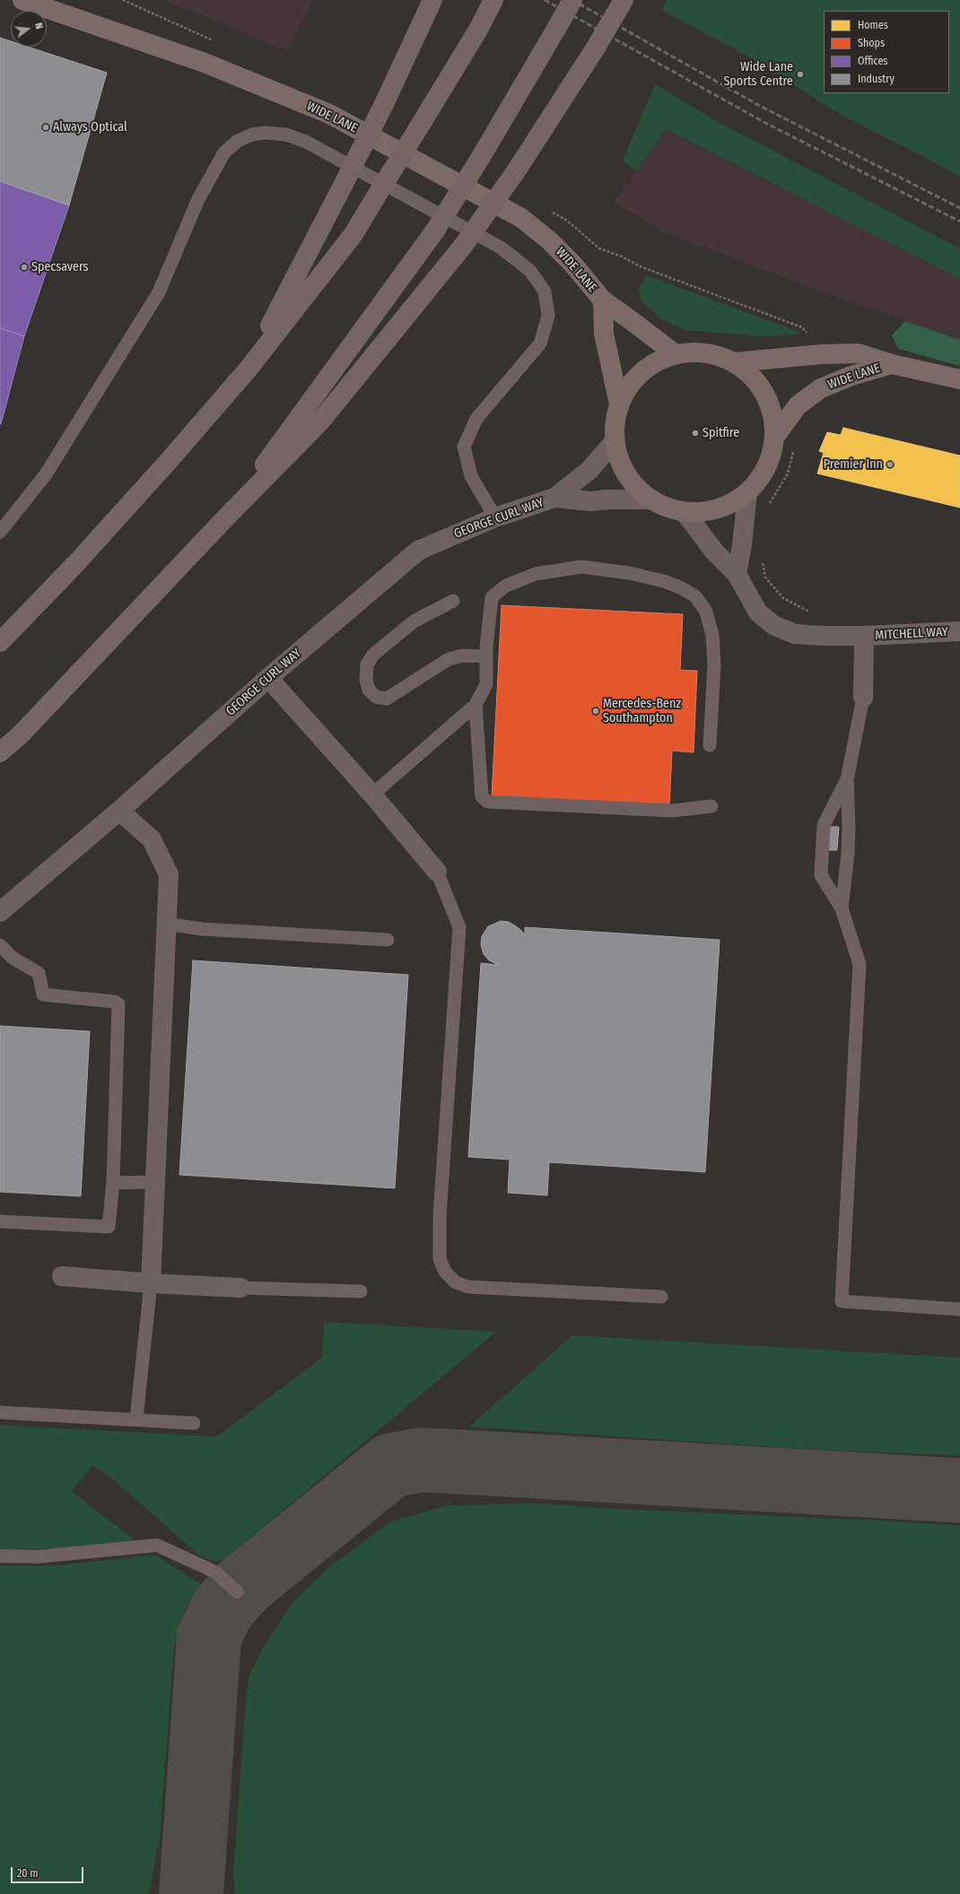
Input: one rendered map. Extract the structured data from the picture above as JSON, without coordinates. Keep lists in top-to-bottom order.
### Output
{
  "streets": {
    "street": ["WIDE LANE", "GEORGE CURL WAY", "MITCHELL WAY"]
  },
  "places": [
    "Wide Lane Sports Centre",
    "Always Optical",
    "Specsavers",
    "Spitfire",
    "Premier Inn",
    "Mercedes-Benz Southampton"
  ],
  "legend": [
    "Homes",
    "Shops",
    "Offices",
    "Industry"
  ],
  "scale_bar": "20 m",
  "north": "right"
}
